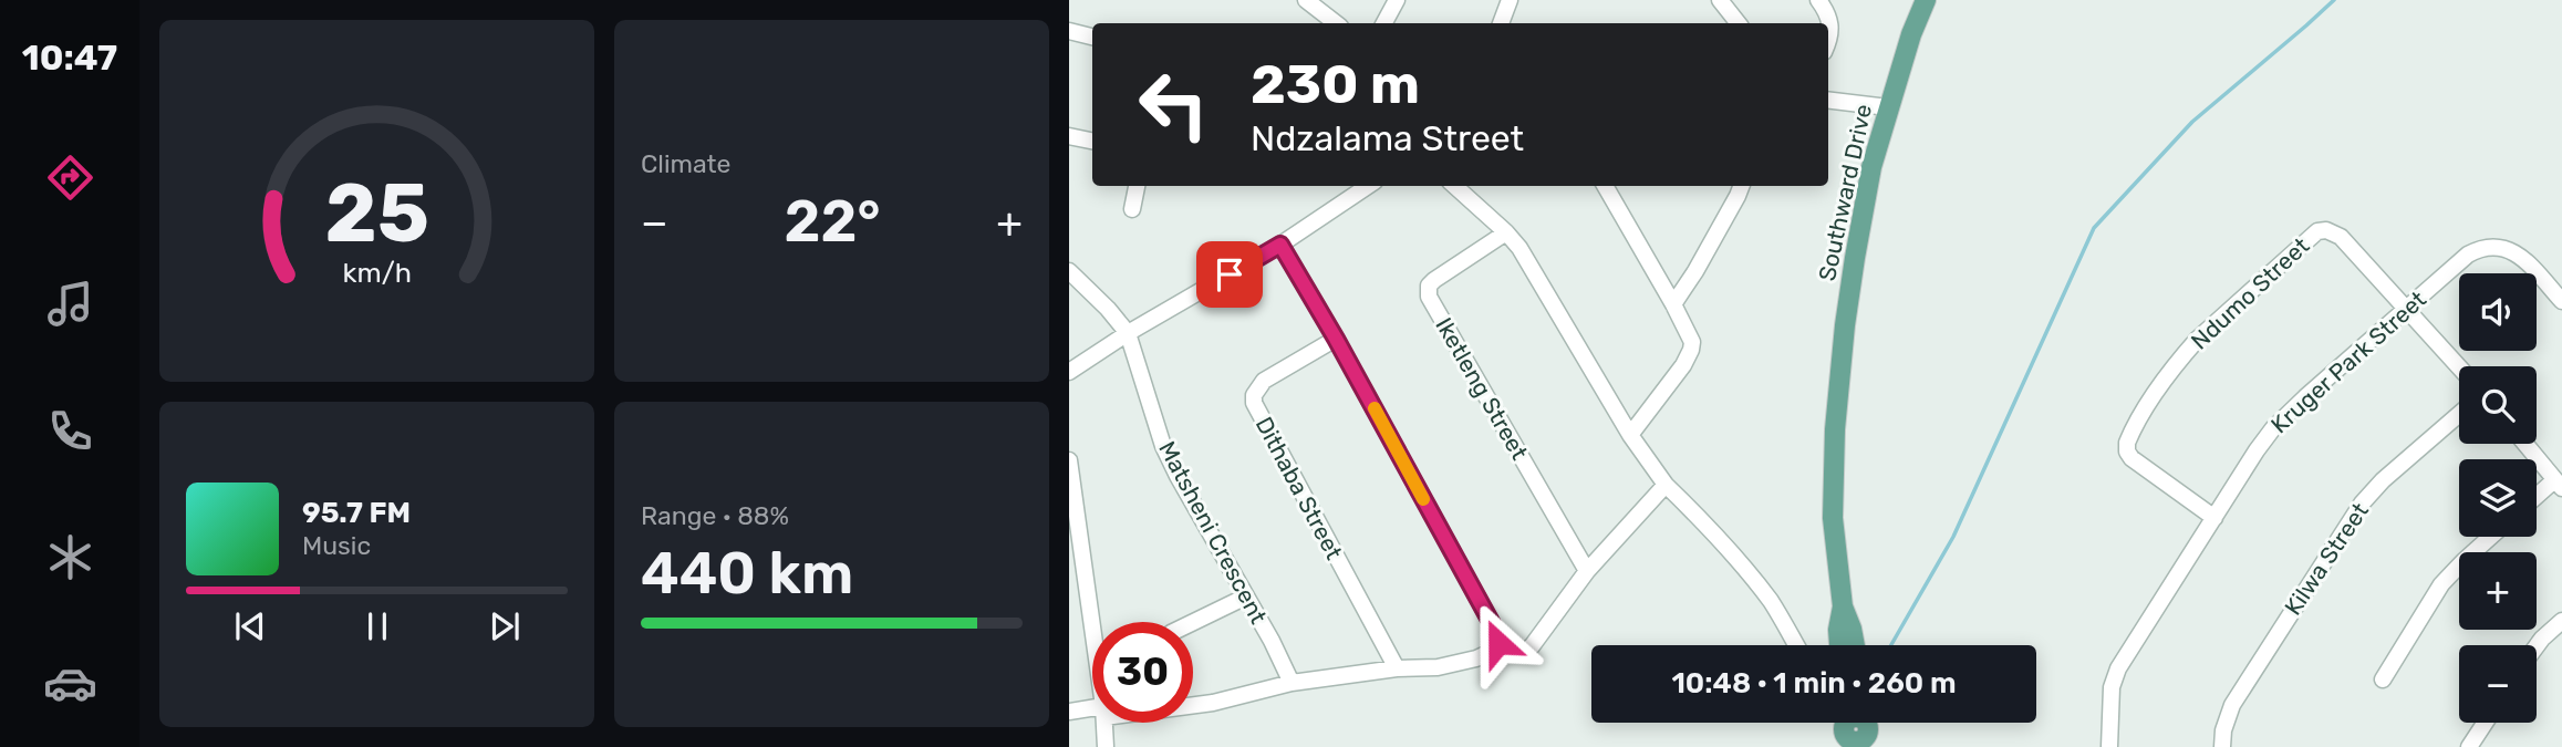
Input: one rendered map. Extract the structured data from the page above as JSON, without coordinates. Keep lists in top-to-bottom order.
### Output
{
  "streets": {
    "main road": ["Southward Drive"],
    "street": [
      "Ndumo Street",
      "Kruger Park Street",
      "Iketleng Street",
      "Dithaba Street",
      "Matsheni Crescent",
      "Kilwa Street"
    ]
  },
  "crossings": [
    ["Ndumo Street", "Kruger Park Street"]
  ],
  "page": {
    "tabs": "10:47",
    "tile": [
      "Climate",
      ["Range · 88%", "440 km"]
    ],
    "turn": ["230 m", "Ndzalama Street"],
    "heat": ["−", "22°", "+"],
    "map_buttons": ["+", "−"],
    "song": ["95.7 FM", "Music"],
    "limit": "30",
    "trip": "10:48 · 1 min · 260 m",
    "gauge": ["25", "km/h"]
  }
}
